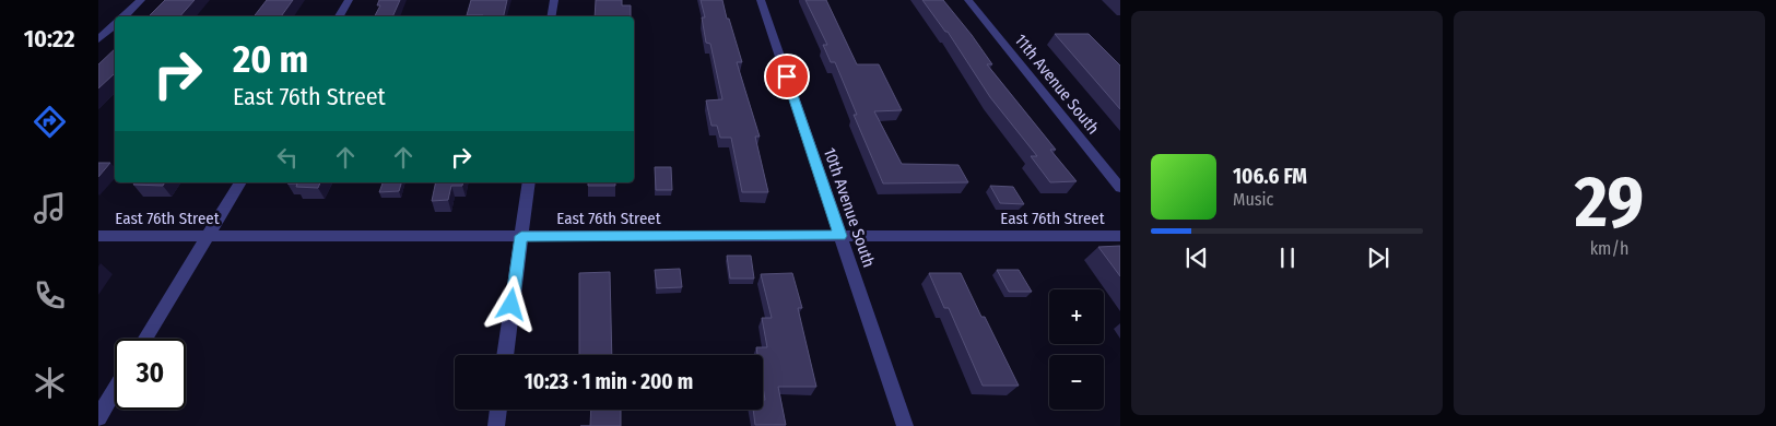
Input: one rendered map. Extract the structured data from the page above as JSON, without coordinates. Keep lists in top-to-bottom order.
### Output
{
  "streets": {
    "street": ["11th Avenue South", "10th Avenue South", "East 76th Street"]
  },
  "crossings": [
    ["10th Avenue South", "East 76th Street"]
  ],
  "page": {
    "tabs": "10:22",
    "tile": ["29", "km/h"],
    "turn": ["20 m", "East 76th Street"],
    "song": ["106.6 FM", "Music"],
    "map_buttons": ["+", "−"],
    "limit": "30",
    "trip": "10:23 · 1 min · 200 m"
  }
}
